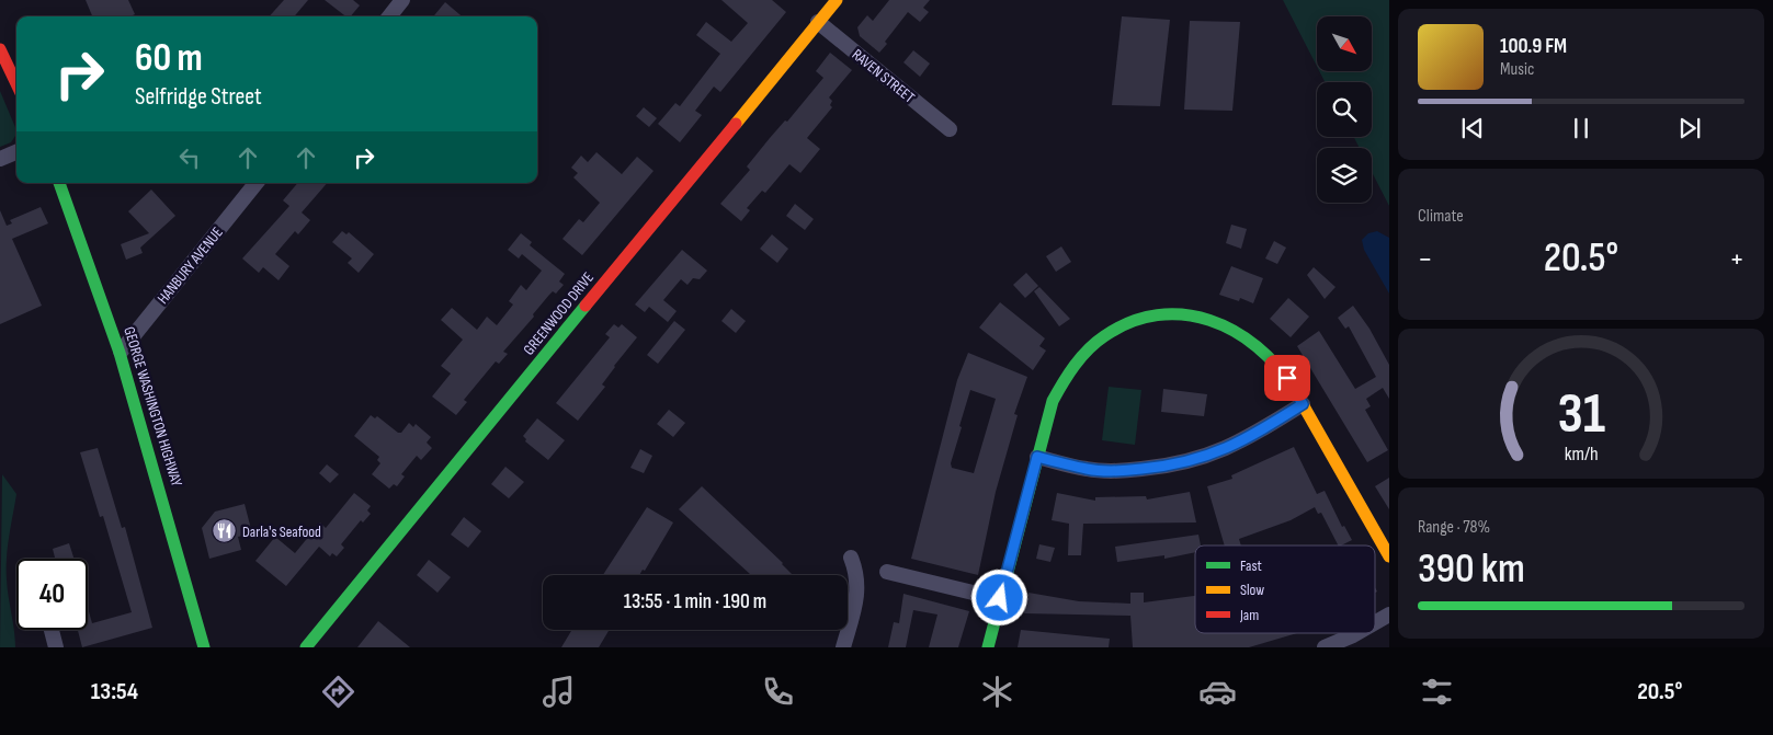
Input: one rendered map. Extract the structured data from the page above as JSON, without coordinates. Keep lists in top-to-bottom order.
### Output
{
  "streets": {
    "street": [
      "RAVEN STREET",
      "HANBURY AVENUE",
      "GREENWOOD DRIVE",
      "GEORGE WASHINGTON HIGHWAY"
    ]
  },
  "crossings": [
    ["RAVEN STREET", "GREENWOOD DRIVE"],
    ["HANBURY AVENUE", "GEORGE WASHINGTON HIGHWAY"]
  ],
  "places": {
    "restaurant": ["Darla's Seafood"]
  },
  "legend": ["Fast", "Slow", "Jam"],
  "north": "bottom right",
  "page": {
    "turn": ["60 m", "Selfridge Street"],
    "song": ["100.9 FM", "Music"],
    "tile": [
      "Climate",
      ["Range · 78%", "390 km"]
    ],
    "heat": ["−", "20.5°", "+"],
    "limit": "40",
    "trip": "13:55 · 1 min · 190 m",
    "tabs": ["13:54", "20.5°"],
    "gauge": ["31", "km/h"]
  }
}
